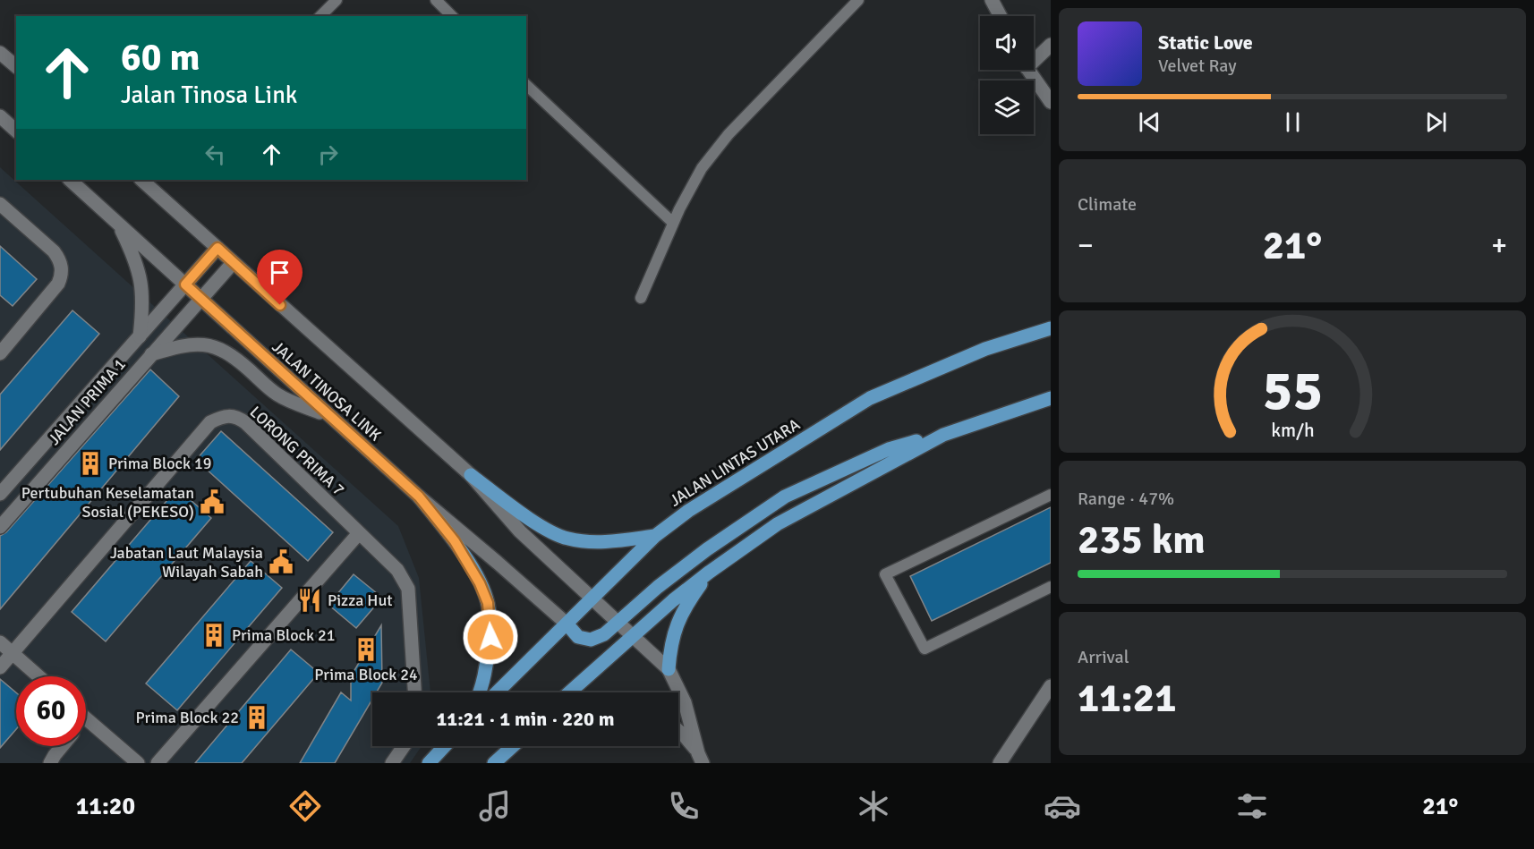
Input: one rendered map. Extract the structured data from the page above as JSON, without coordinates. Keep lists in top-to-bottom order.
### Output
{
  "streets": {
    "main road": ["JALAN LINTAS UTARA"],
    "street": ["JALAN TINOSA LINK", "JALAN PRIMA 1", "LORONG PRIMA 7"]
  },
  "crossings": [
    ["JALAN TINOSA LINK", "JALAN PRIMA 1"],
    ["JALAN TINOSA LINK", "JALAN LINTAS UTARA"]
  ],
  "places": {
    "building": [
      "Prima Block 19",
      "Prima Block 21",
      "Prima Block 24",
      "Prima Block 22"
    ],
    "public building": ["Pertubuhan Keselamatan Sosial (PEKESO)", "Jabatan Laut Malaysia Wilayah Sabah"],
    "restaurant": ["Pizza Hut"]
  },
  "page": {
    "turn": ["60 m", "Jalan Tinosa Link"],
    "song": ["Static Love", "Velvet Ray"],
    "tile": [
      "Climate",
      ["Range · 47%", "235 km"],
      ["Arrival", "11:21"]
    ],
    "heat": ["−", "21°", "+"],
    "limit": "60",
    "trip": "11:21 · 1 min · 220 m",
    "tabs": ["11:20", "21°"],
    "gauge": ["55", "km/h"]
  }
}
